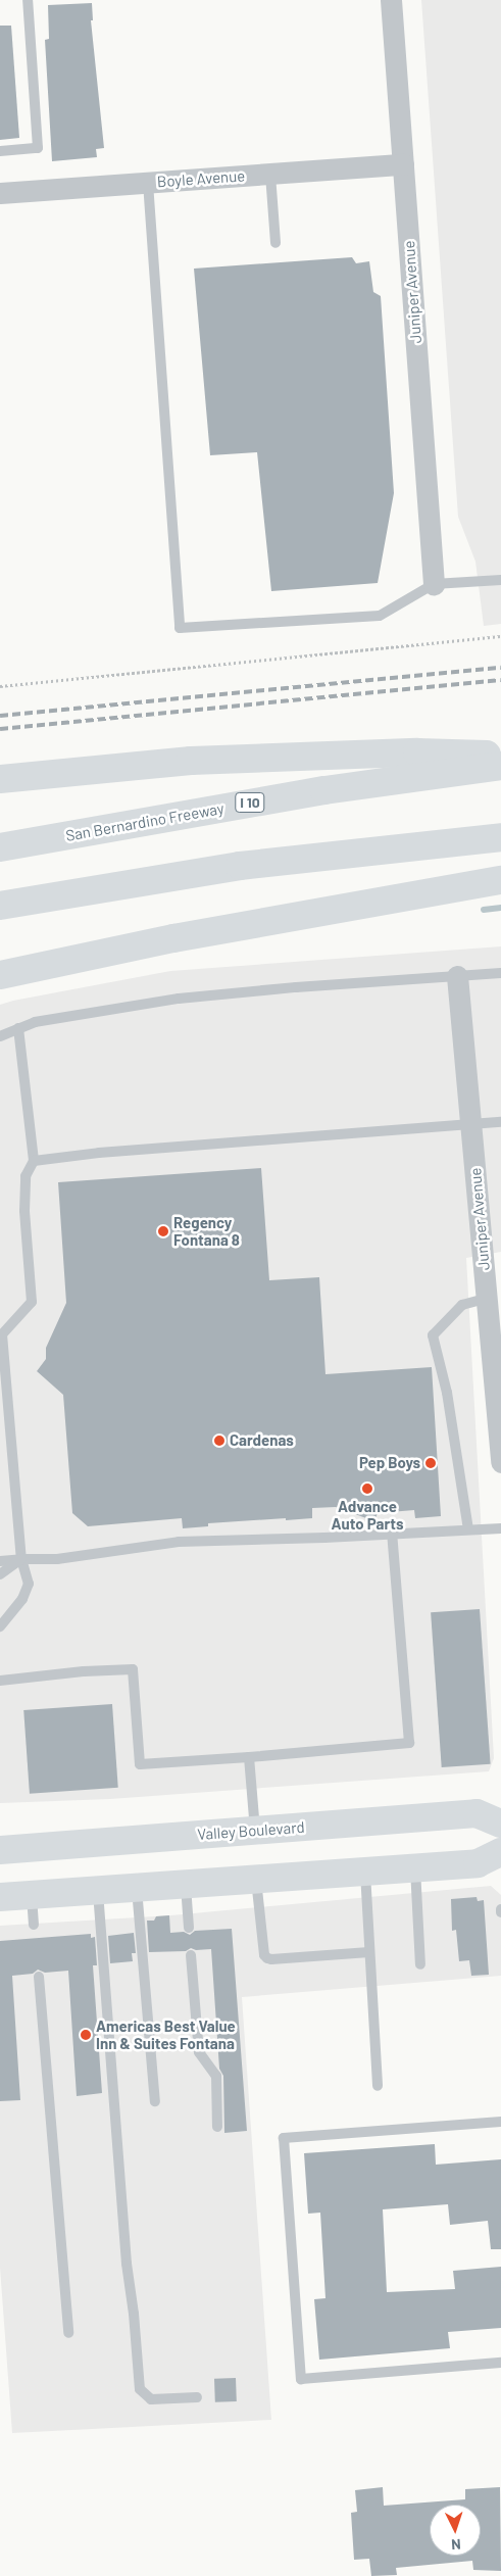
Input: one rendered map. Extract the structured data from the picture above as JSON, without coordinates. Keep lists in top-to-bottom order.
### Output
{
  "streets": {
    "main road": ["I 10", "San Bernardino Freeway", "Valley Boulevard"],
    "street": ["Boyle Avenue", "Juniper Avenue"]
  },
  "crossings": [
    ["Boyle Avenue", "Juniper Avenue"]
  ],
  "places": [
    "Regency Fontana 8",
    "Cardenas",
    "Pep Boys",
    "Advance Auto Parts",
    "Americas Best Value Inn & Suites Fontana"
  ],
  "north": "bottom"
}
